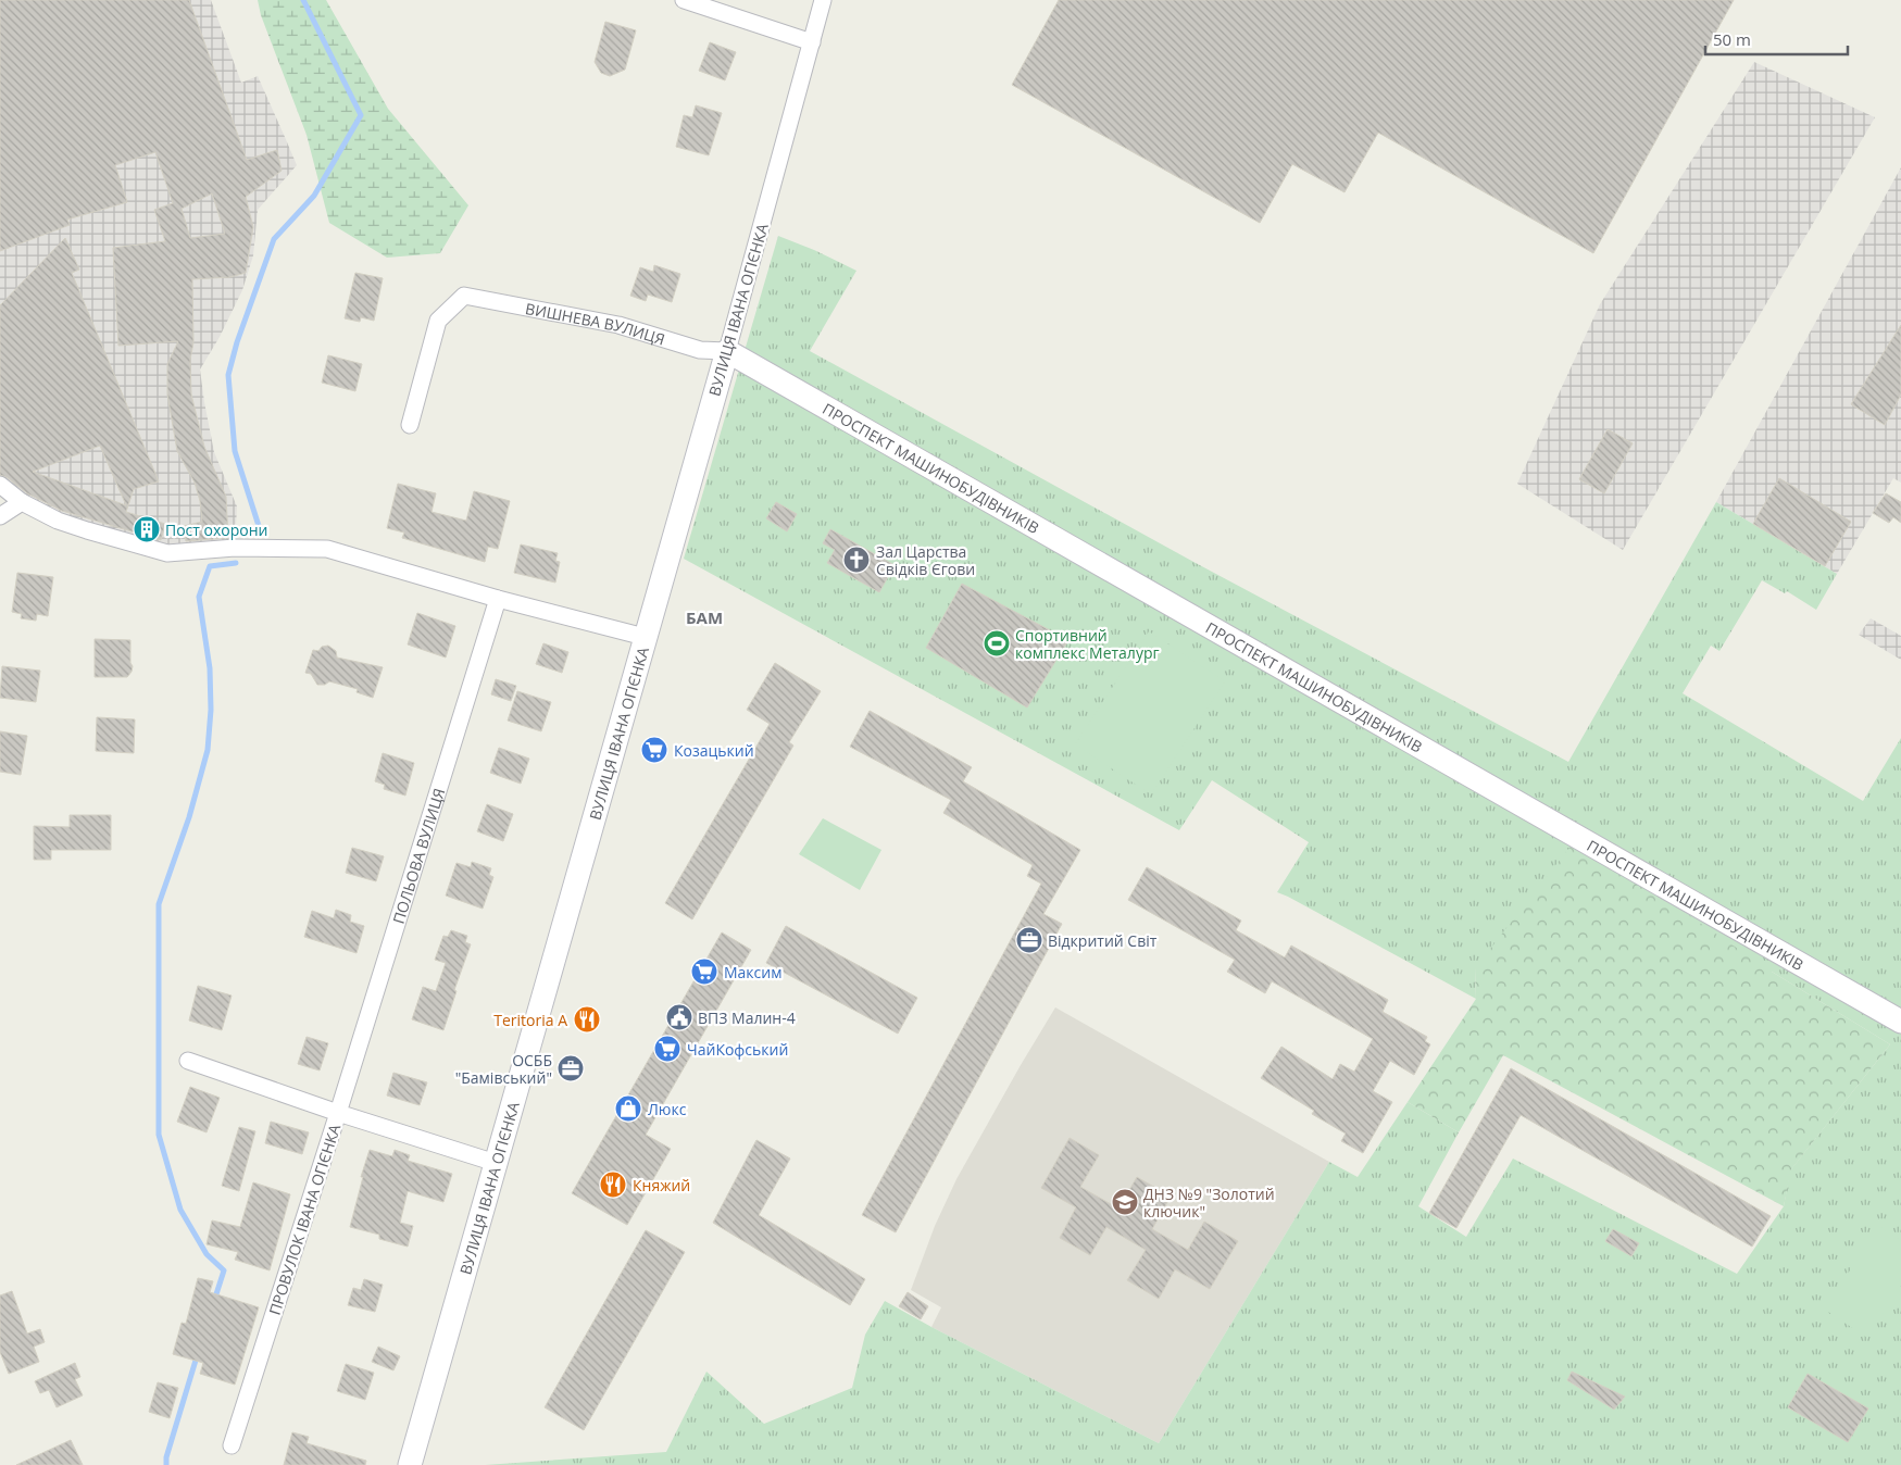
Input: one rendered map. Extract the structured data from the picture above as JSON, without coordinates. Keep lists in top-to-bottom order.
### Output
{
  "streets": {
    "street": [
      "ВУЛИЦЯ ІВАНА ОГІЄНКА",
      "ВИШНЕВА ВУЛИЦЯ",
      "ПРОСПЕКТ МАШИНОБУДІВНИКІВ",
      "ПОЛЬОВА ВУЛИЦЯ",
      "ПРОВУЛОК ІВАНА ОГІЄНКА"
    ]
  },
  "crossings": [
    ["ВУЛИЦЯ ІВАНА ОГІЄНКА", "ВИШНЕВА ВУЛИЦЯ"],
    ["ВУЛИЦЯ ІВАНА ОГІЄНКА", "ПРОСПЕКТ МАШИНОБУДІВНИКІВ"],
    ["ВИШНЕВА ВУЛИЦЯ", "ПРОСПЕКТ МАШИНОБУДІВНИКІВ"],
    ["ПОЛЬОВА ВУЛИЦЯ", "ПРОВУЛОК ІВАНА ОГІЄНКА"]
  ],
  "districts": ["БАМ"],
  "places": {
    "building": ["Пост охорони"],
    "church": ["Зал Царства Свідків Єгови"],
    "sports": ["Спортивний комплекс Металург"],
    "supermarket": ["Козацький", "Максим", "ЧайКофський"],
    "office": ["Відкритий Світ", "ОСББ \"Бамівський\""],
    "public building": ["ВПЗ Малин-4"],
    "restaurant": ["Teritoria A", "Княжий"],
    "shop": ["Люкс"],
    "school or university": ["ДНЗ №9 \"Золотий ключик\""]
  },
  "scale_bar": "50 m"
}
